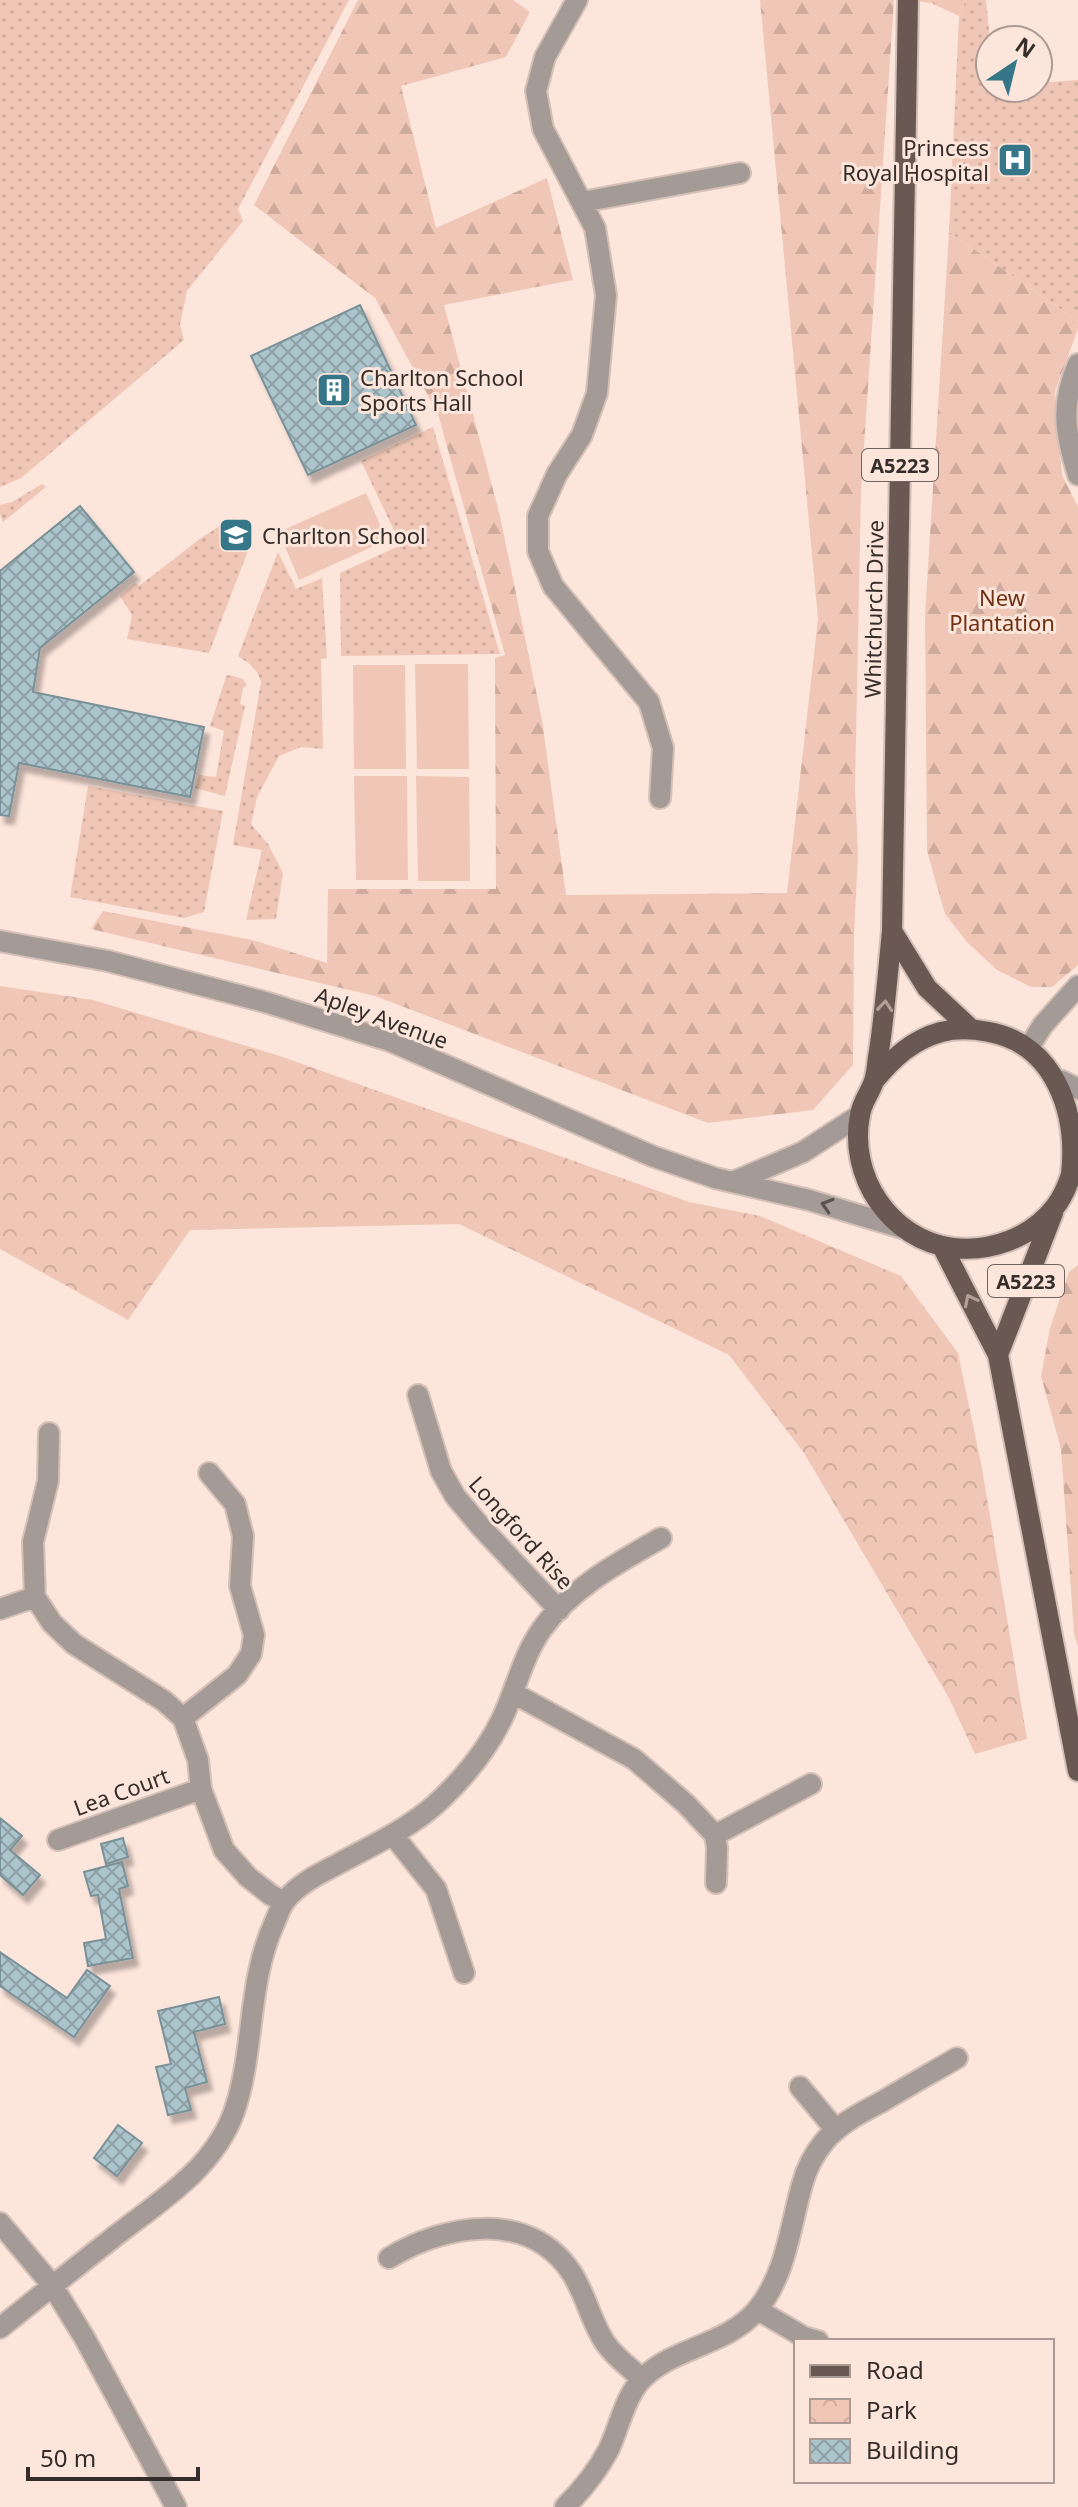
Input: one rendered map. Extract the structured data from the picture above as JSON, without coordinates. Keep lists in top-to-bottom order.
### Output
{
  "streets": {
    "main road": ["A5223", "Whitchurch Drive"],
    "street": ["Apley Avenue", "Longford Rise", "Lea Court"]
  },
  "crossings": [
    ["A5223", "Whitchurch Drive"],
    ["A5223", "Apley Avenue"],
    ["Whitchurch Drive", "Apley Avenue"]
  ],
  "parks": ["New Plantation"],
  "places": {
    "hospital": ["Princess Royal Hospital"],
    "building": ["Charlton School Sports Hall"],
    "school or university": ["Charlton School"]
  },
  "legend": ["Road", "Park", "Building"],
  "scale_bar": "50 m",
  "north": "top right"
}
